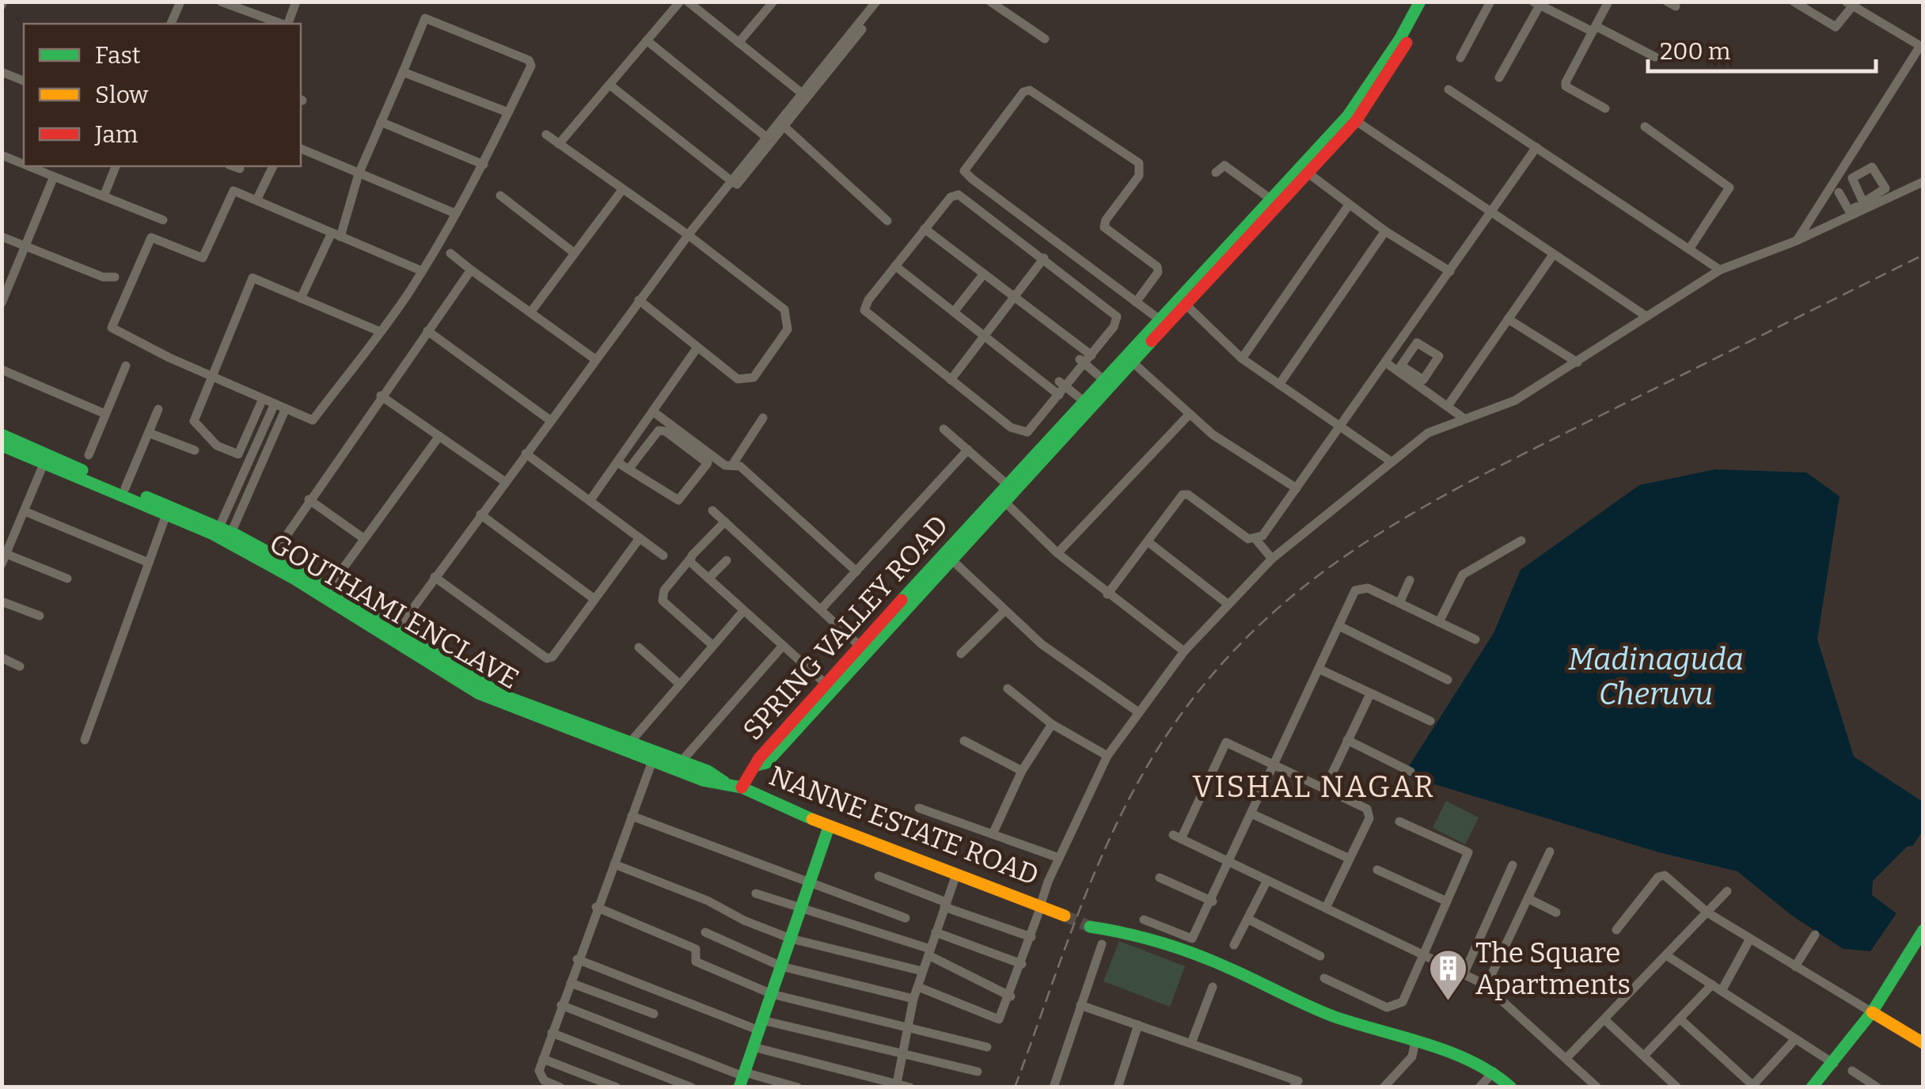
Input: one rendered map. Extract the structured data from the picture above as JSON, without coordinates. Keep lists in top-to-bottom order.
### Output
{
  "streets": {
    "street": ["GOUTHAMI ENCLAVE", "SPRING VALLEY ROAD", "NANNE ESTATE ROAD"]
  },
  "crossings": [
    ["GOUTHAMI ENCLAVE", "NANNE ESTATE ROAD"]
  ],
  "districts": ["VISHAL NAGAR"],
  "water": ["Madinaguda Cheruvu"],
  "places": {
    "building": ["The Square Apartments"]
  },
  "legend": ["Fast", "Slow", "Jam"],
  "scale_bar": "200 m"
}
